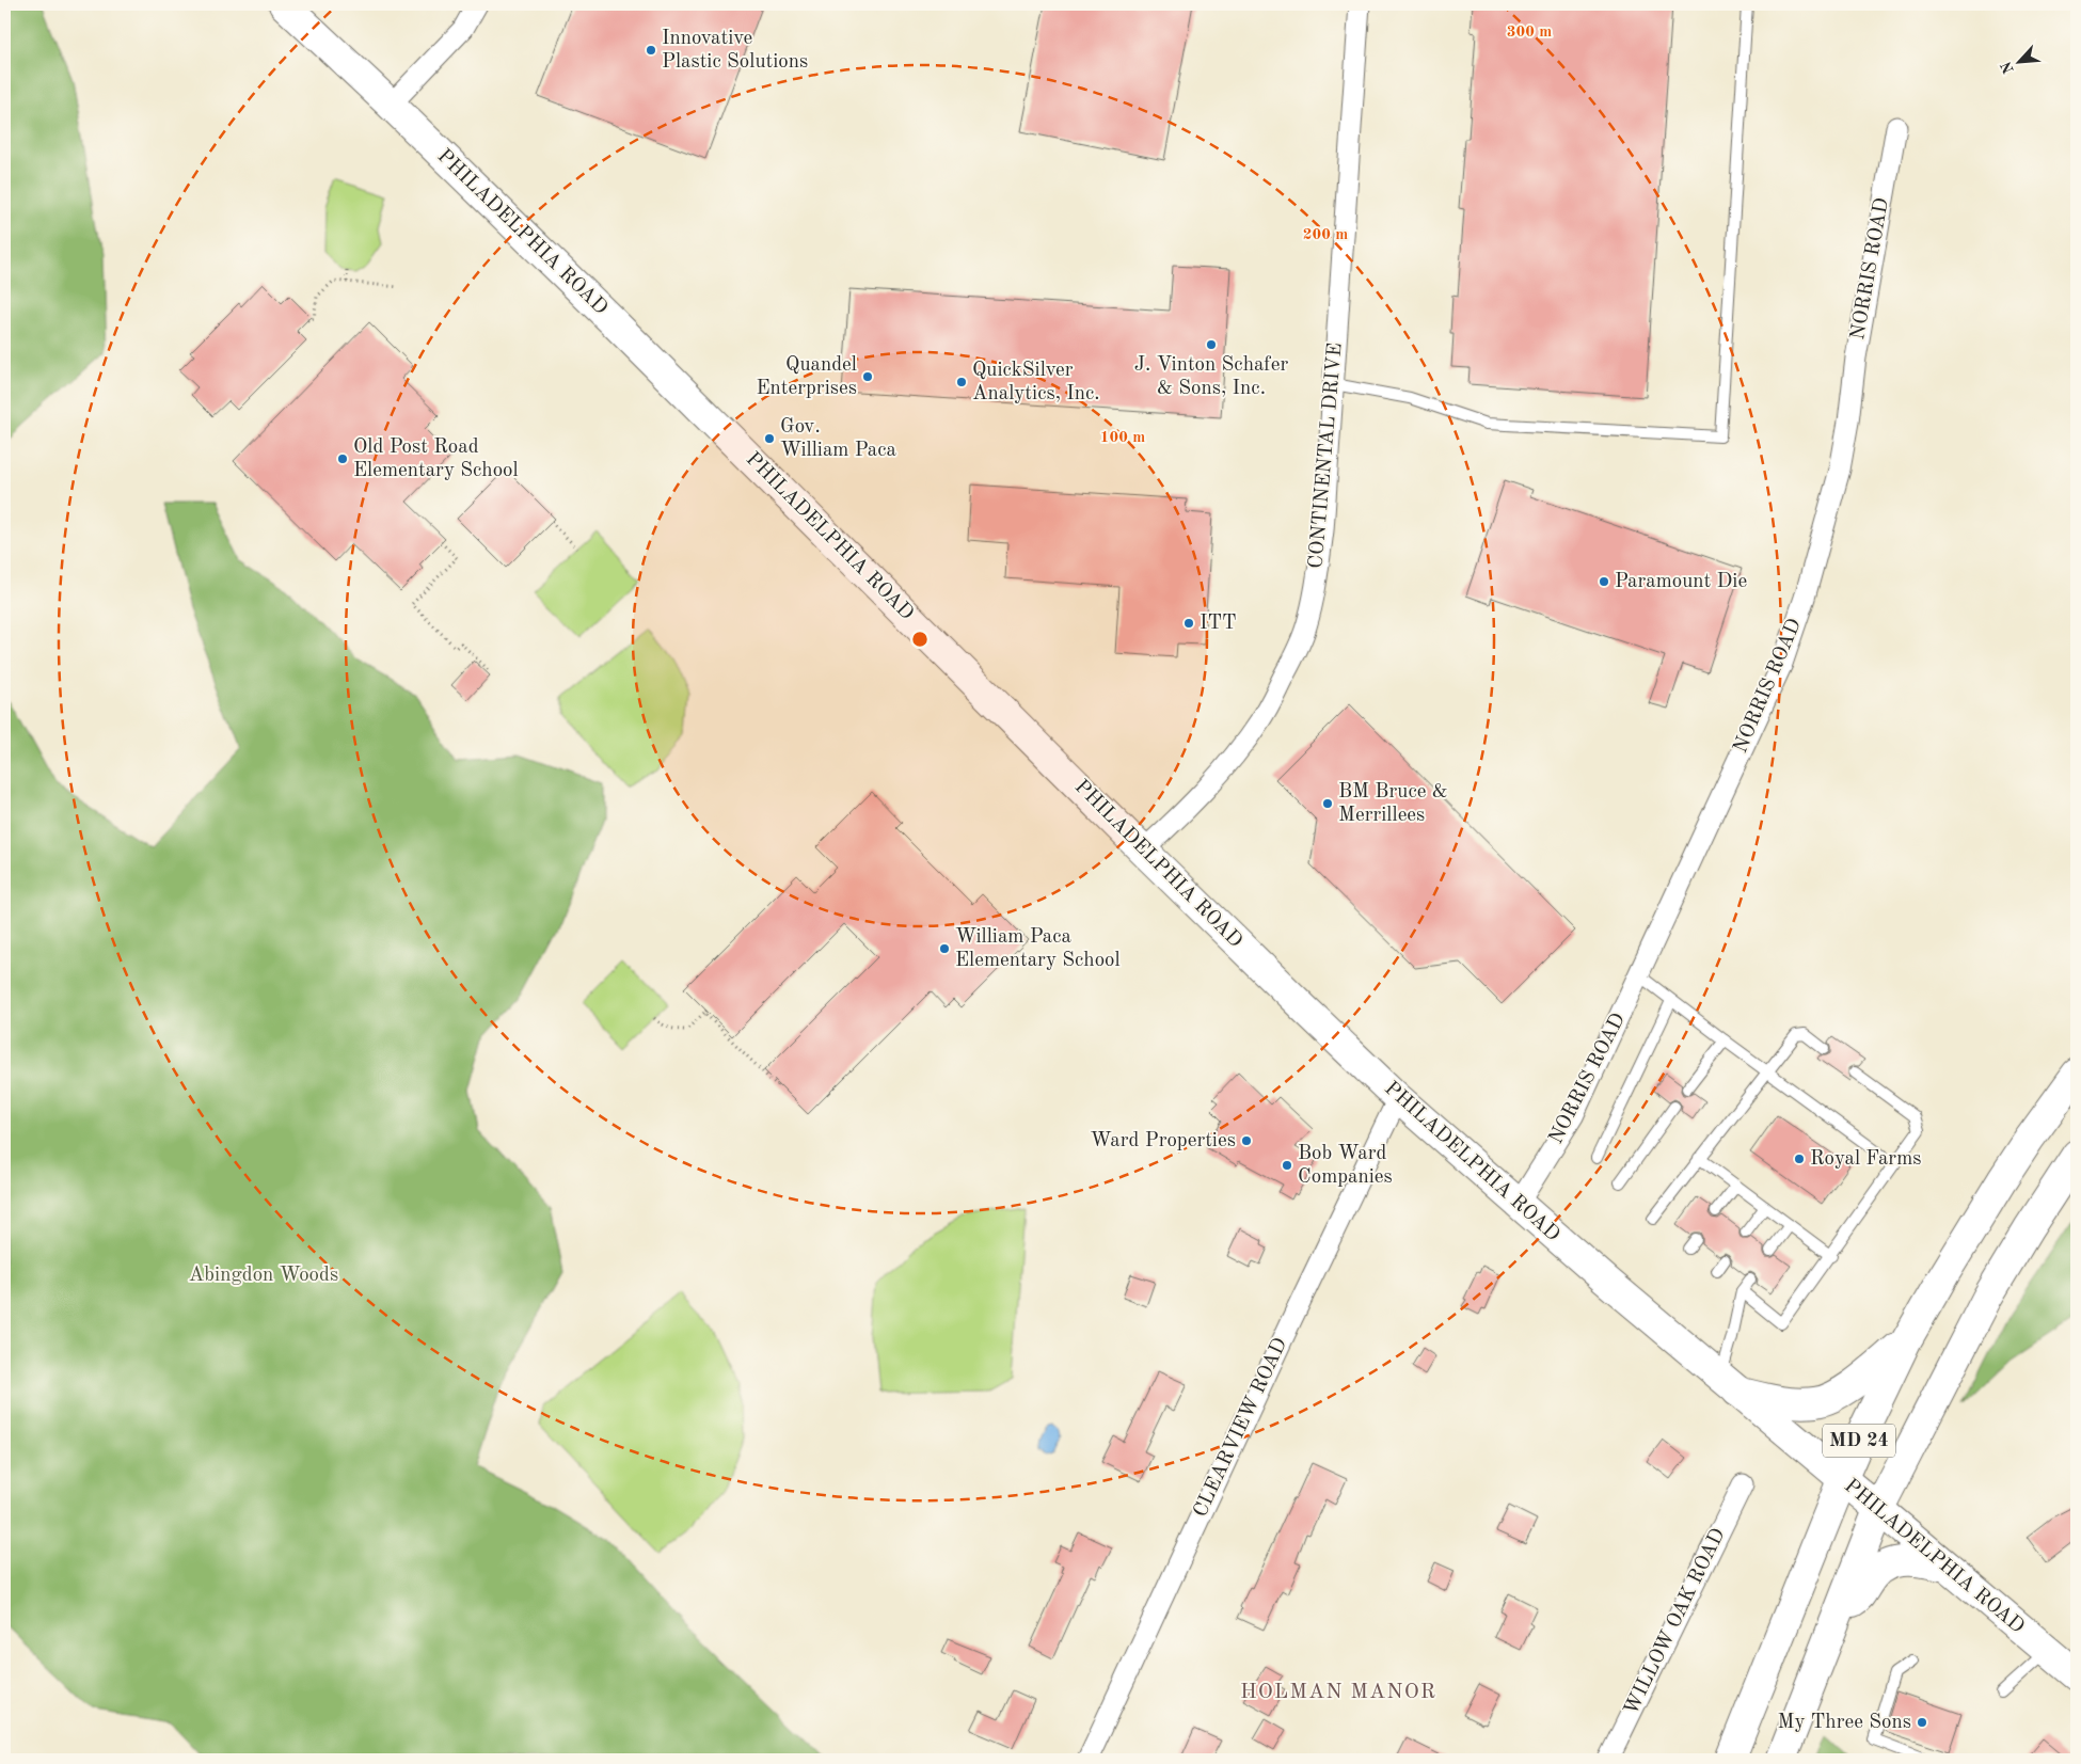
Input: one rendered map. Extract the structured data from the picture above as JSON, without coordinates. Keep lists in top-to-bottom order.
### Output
{
  "streets": {
    "main road": ["PHILADELPHIA ROAD", "MD 24"],
    "street": [
      "NORRIS ROAD",
      "CONTINENTAL DRIVE",
      "CLEARVIEW ROAD",
      "WILLOW OAK ROAD"
    ]
  },
  "crossings": [
    ["PHILADELPHIA ROAD", "NORRIS ROAD"],
    ["PHILADELPHIA ROAD", "CONTINENTAL DRIVE"],
    ["PHILADELPHIA ROAD", "CLEARVIEW ROAD"],
    ["PHILADELPHIA ROAD", "MD 24"]
  ],
  "districts": ["HOLMAN MANOR"],
  "parks": ["Abingdon Woods"],
  "places": [
    "Innovative Plastic Solutions",
    "J. Vinton Schafer & Sons, Inc.",
    "Quandel Enterprises",
    "QuickSilver Analytics, Inc.",
    "Gov. William Paca",
    "Old Post Road Elementary School",
    "Paramount Die",
    "ITT",
    "BM Bruce & Merrillees",
    "William Paca Elementary School",
    "Ward Properties",
    "Royal Farms",
    "Bob Ward Companies",
    "My Three Sons"
  ],
  "north": "bottom left",
  "rings": ["300 m", "200 m", "100 m"]
}
